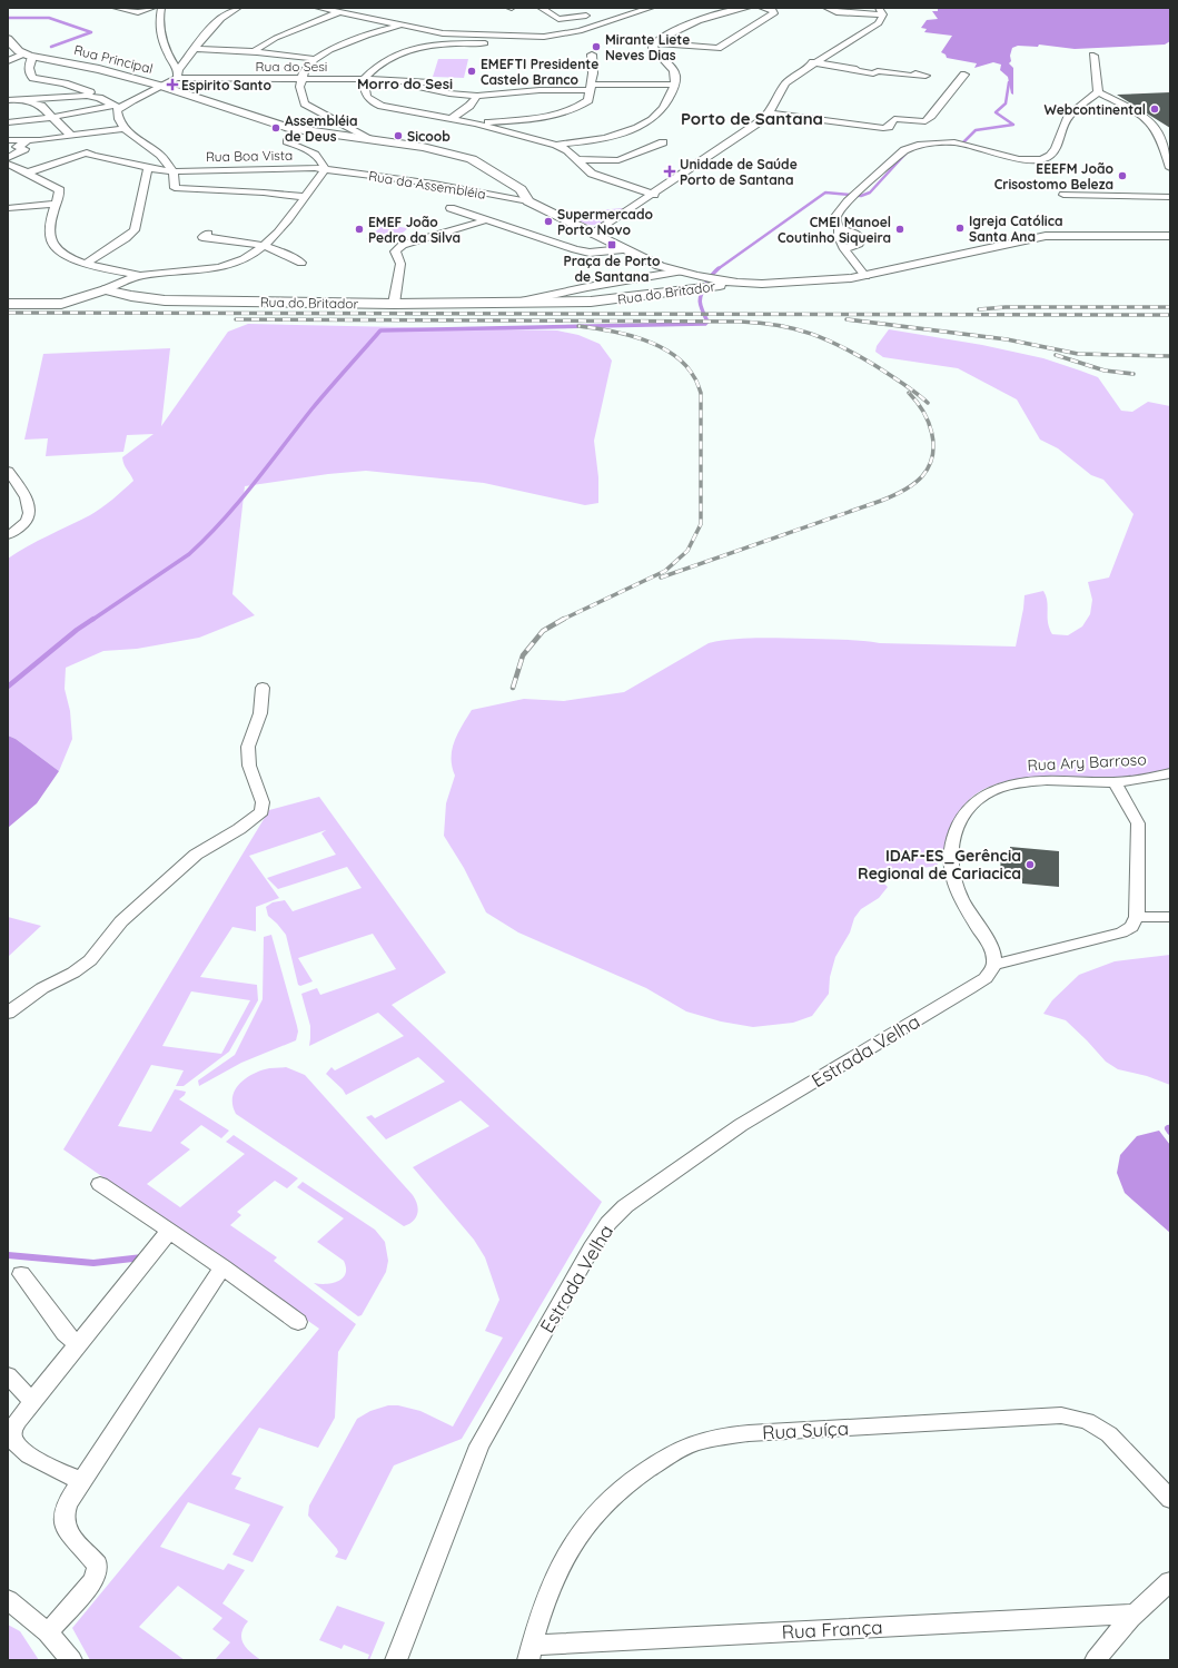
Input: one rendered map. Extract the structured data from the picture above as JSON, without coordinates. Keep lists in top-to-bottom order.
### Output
{
  "streets": {
    "street": [
      "Rua Principal",
      "Rua do Sesi",
      "Rua Boa Vista",
      "Rua da Assembléia",
      "Rua do Britador",
      "Rua Ary Barroso",
      "Estrada Velha",
      "Rua Suíça",
      "Rua França"
    ]
  },
  "crossings": [
    ["Rua Principal", "Rua da Assembléia"],
    ["Rua Principal", "Rua do Britador"],
    ["Rua Boa Vista", "Rua da Assembléia"],
    ["Rua Ary Barroso", "Estrada Velha"],
    ["Rua Suíça", "Rua França"]
  ],
  "districts": ["Morro do Sesi", "Porto de Santana"],
  "places": {
    "other": [
      "Mirante Liete Neves Dias",
      "EMEFTI Presidente Castelo Branco",
      "Webcontinental",
      "Assembléia de Deus",
      "Sicoob",
      "EEEFM João Crisostomo Beleza",
      "Supermercado Porto Novo",
      "Igreja Católica Santa Ana",
      "EMEF João Pedro da Silva",
      "CMEI Manoel Coutinho Siqueira",
      "IDAF-ES_Gerência Regional de Cariacica"
    ],
    "health": ["Espirito Santo", "Unidade de Saúde Porto de Santana"],
    "transit": ["Praça de Porto de Santana"]
  }
}
